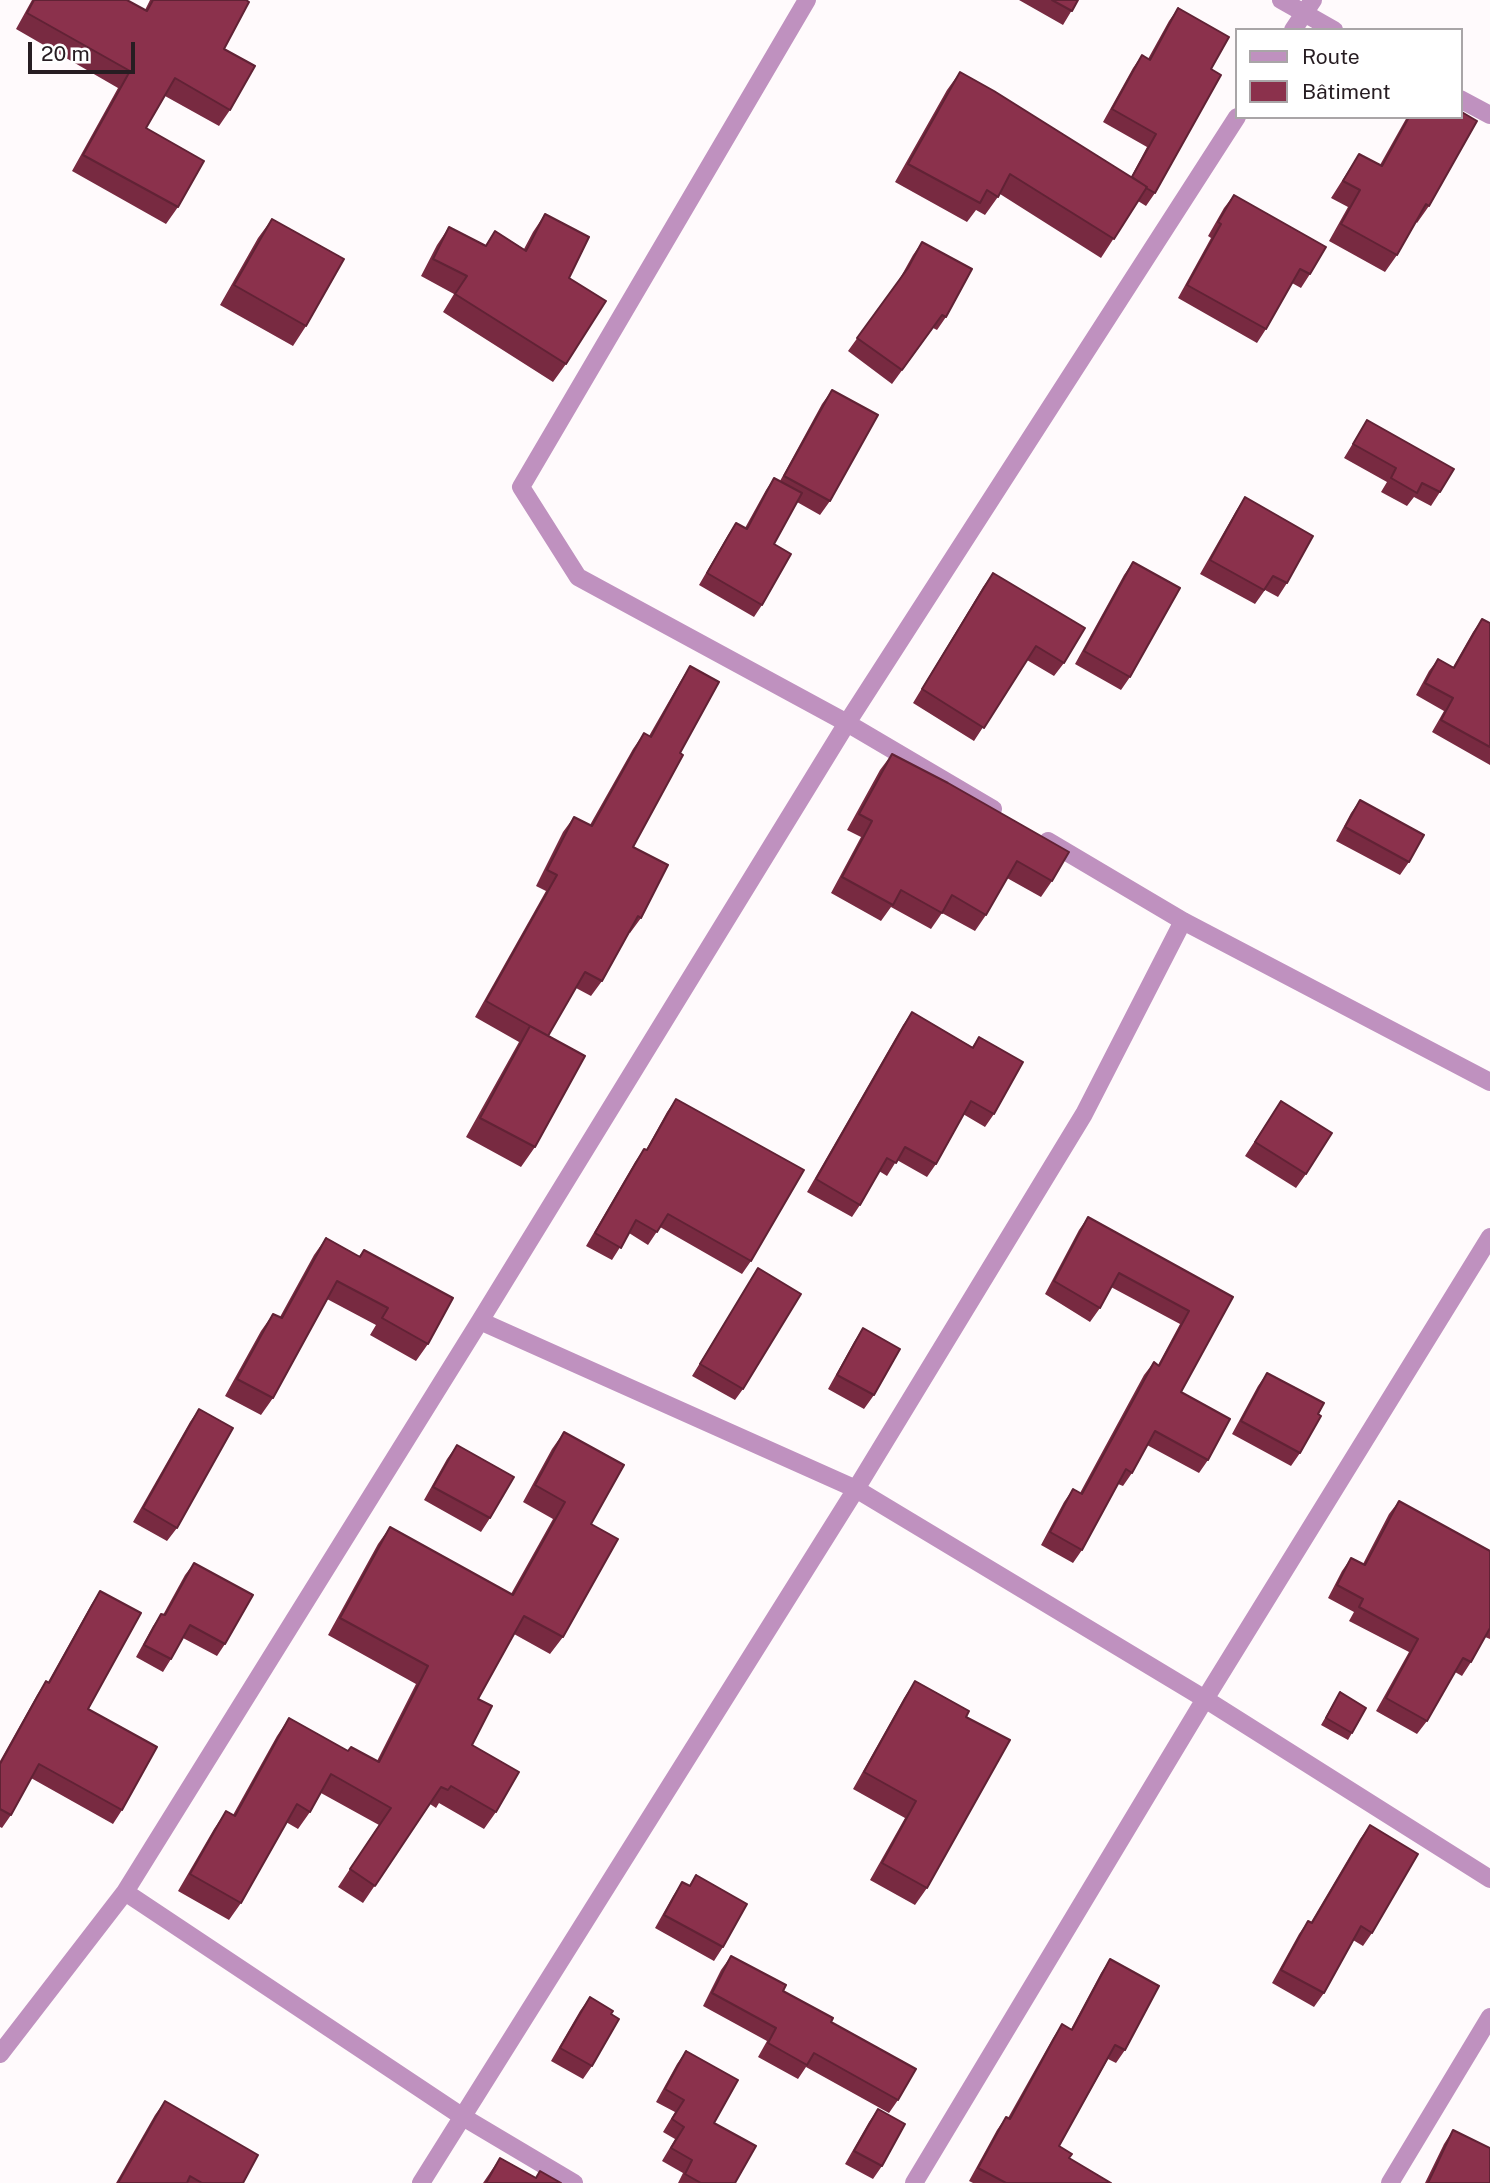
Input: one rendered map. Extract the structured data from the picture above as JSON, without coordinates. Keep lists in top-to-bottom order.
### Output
{
  "legend": ["Route", "Bâtiment"],
  "scale_bar": "20 m"
}
